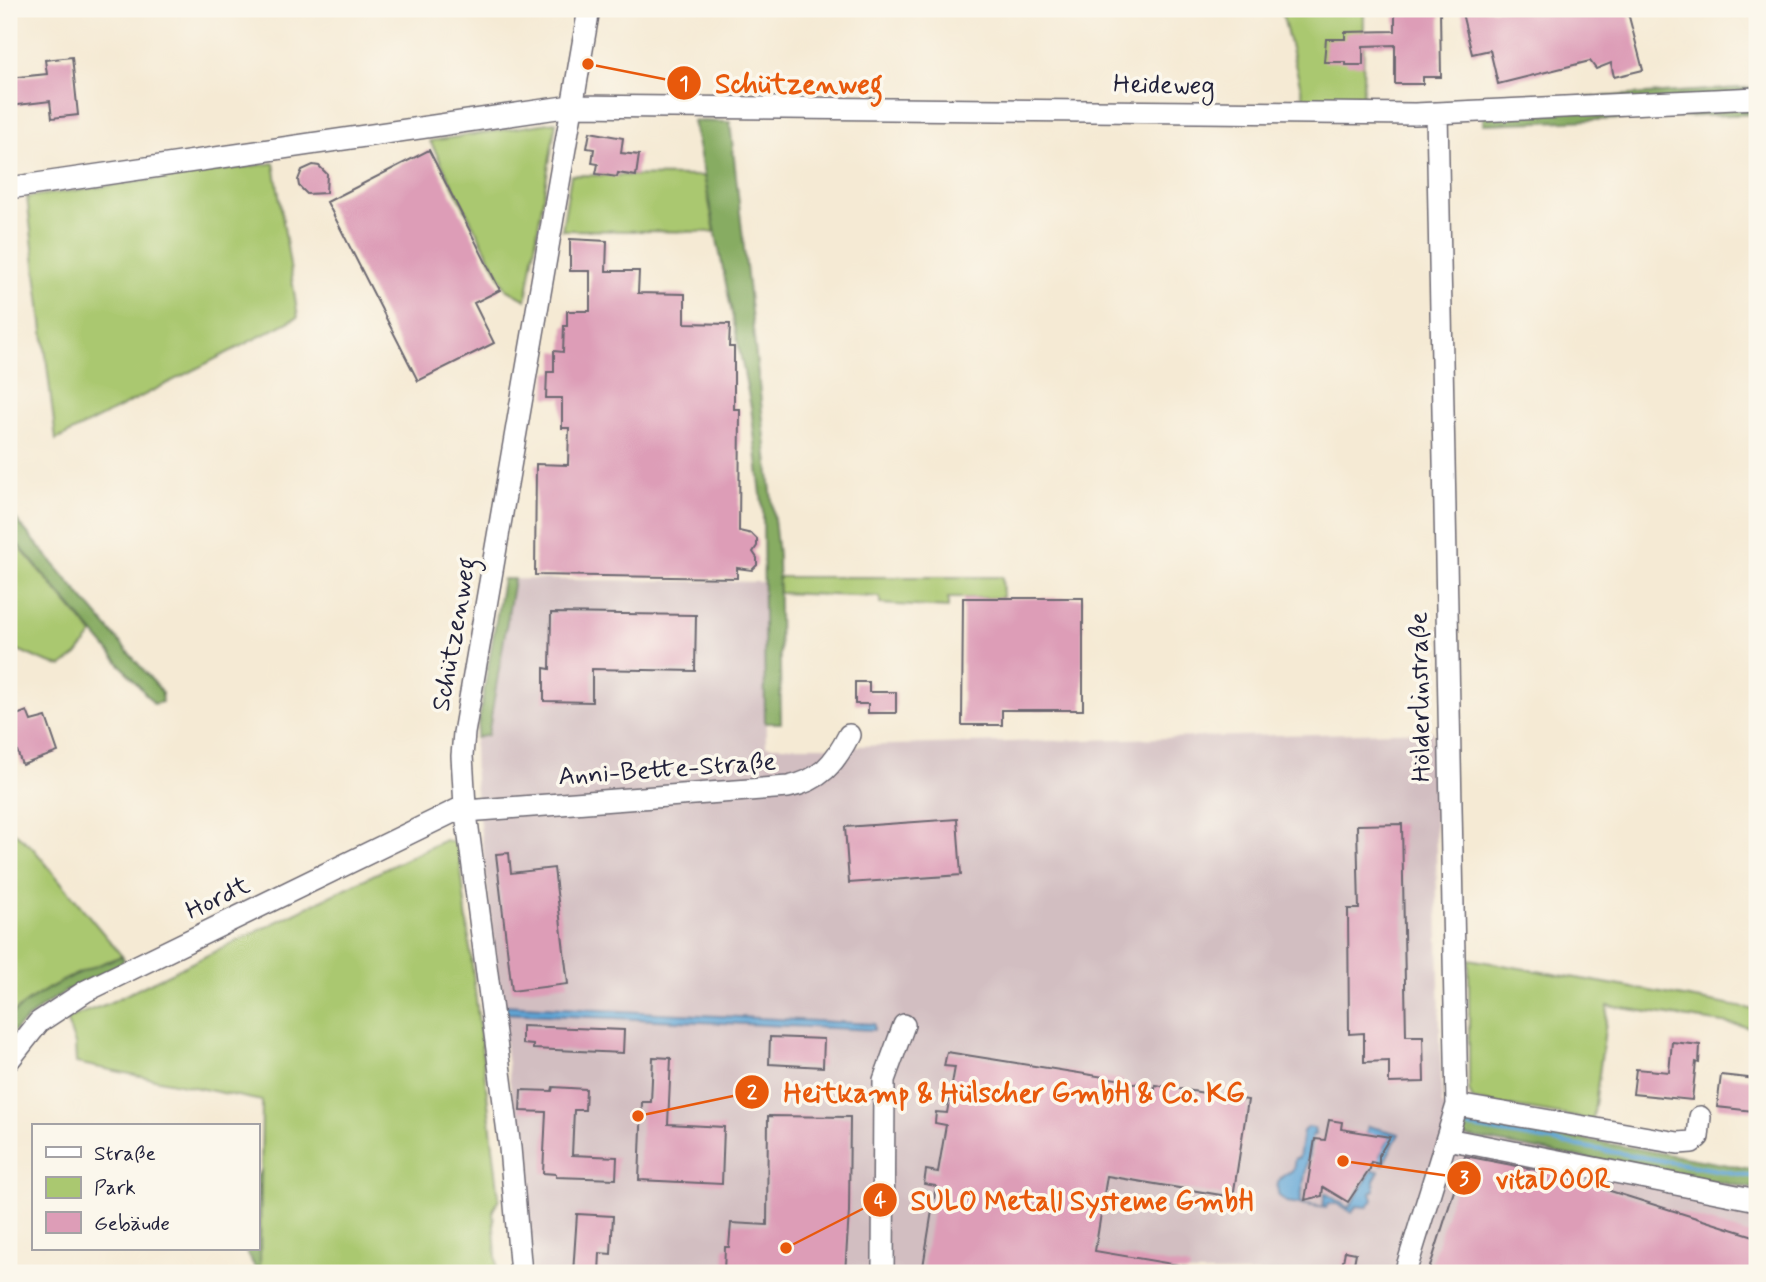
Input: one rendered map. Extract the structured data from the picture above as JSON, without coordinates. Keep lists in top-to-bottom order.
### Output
{
  "streets": {
    "street": [
      "Heideweg",
      "Schützenweg",
      "Hölderlinstraße",
      "Anni-Bette-Straße",
      "Hordt"
    ]
  },
  "crossings": [
    ["Heideweg", "Schützenweg"],
    ["Heideweg", "Hölderlinstraße"],
    ["Schützenweg", "Anni-Bette-Straße"],
    ["Schützenweg", "Hordt"],
    ["Anni-Bette-Straße", "Hordt"]
  ],
  "places": [
    "Schützenweg",
    "Heitkamp & Hülscher GmbH & Co. KG",
    "vitaDOOR",
    "SULO Metall Systeme GmbH"
  ],
  "legend": ["Straße", "Park", "Gebäude"]
}
